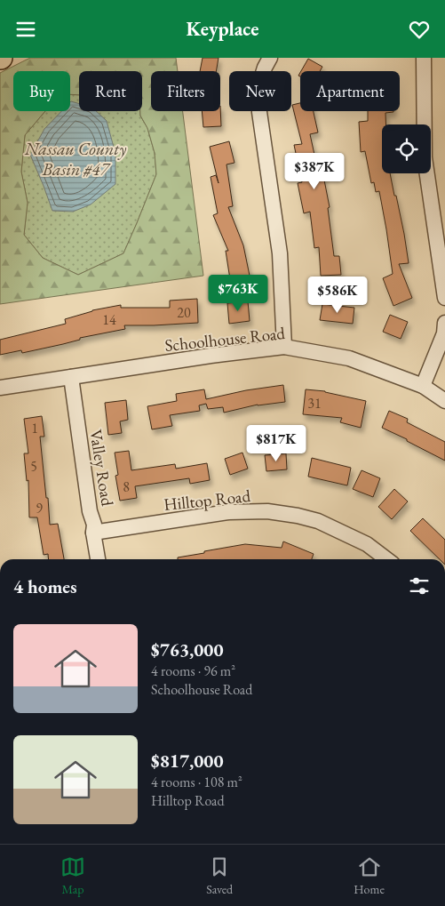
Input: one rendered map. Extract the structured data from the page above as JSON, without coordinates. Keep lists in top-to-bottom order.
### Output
{
  "streets": {
    "street": ["Schoolhouse Road", "Valley Road", "Hilltop Road"]
  },
  "crossings": [
    ["Schoolhouse Road", "Valley Road"],
    ["Valley Road", "Hilltop Road"]
  ],
  "water": ["Nassau County Basin #47"],
  "house_numbers": [
    "20",
    "14",
    "31",
    "1",
    "5",
    "8",
    "9"
  ],
  "page": {
    "header": "Keyplace",
    "chip": [
      "Buy",
      "Rent",
      "Filters",
      "New",
      "Apartment"
    ],
    "price": [
      "$387K",
      "$763K",
      "$586K",
      "$817K"
    ],
    "heading": "4 homes",
    "list": [
      {
        "name": "$763,000",
        "note": "4 rooms · 96 m² · Schoolhouse Road"
      },
      {
        "name": "$817,000",
        "note": "4 rooms · 108 m² · Hilltop Road"
      }
    ],
    "tabs": ["Map", "Saved", "Home"]
  }
}
